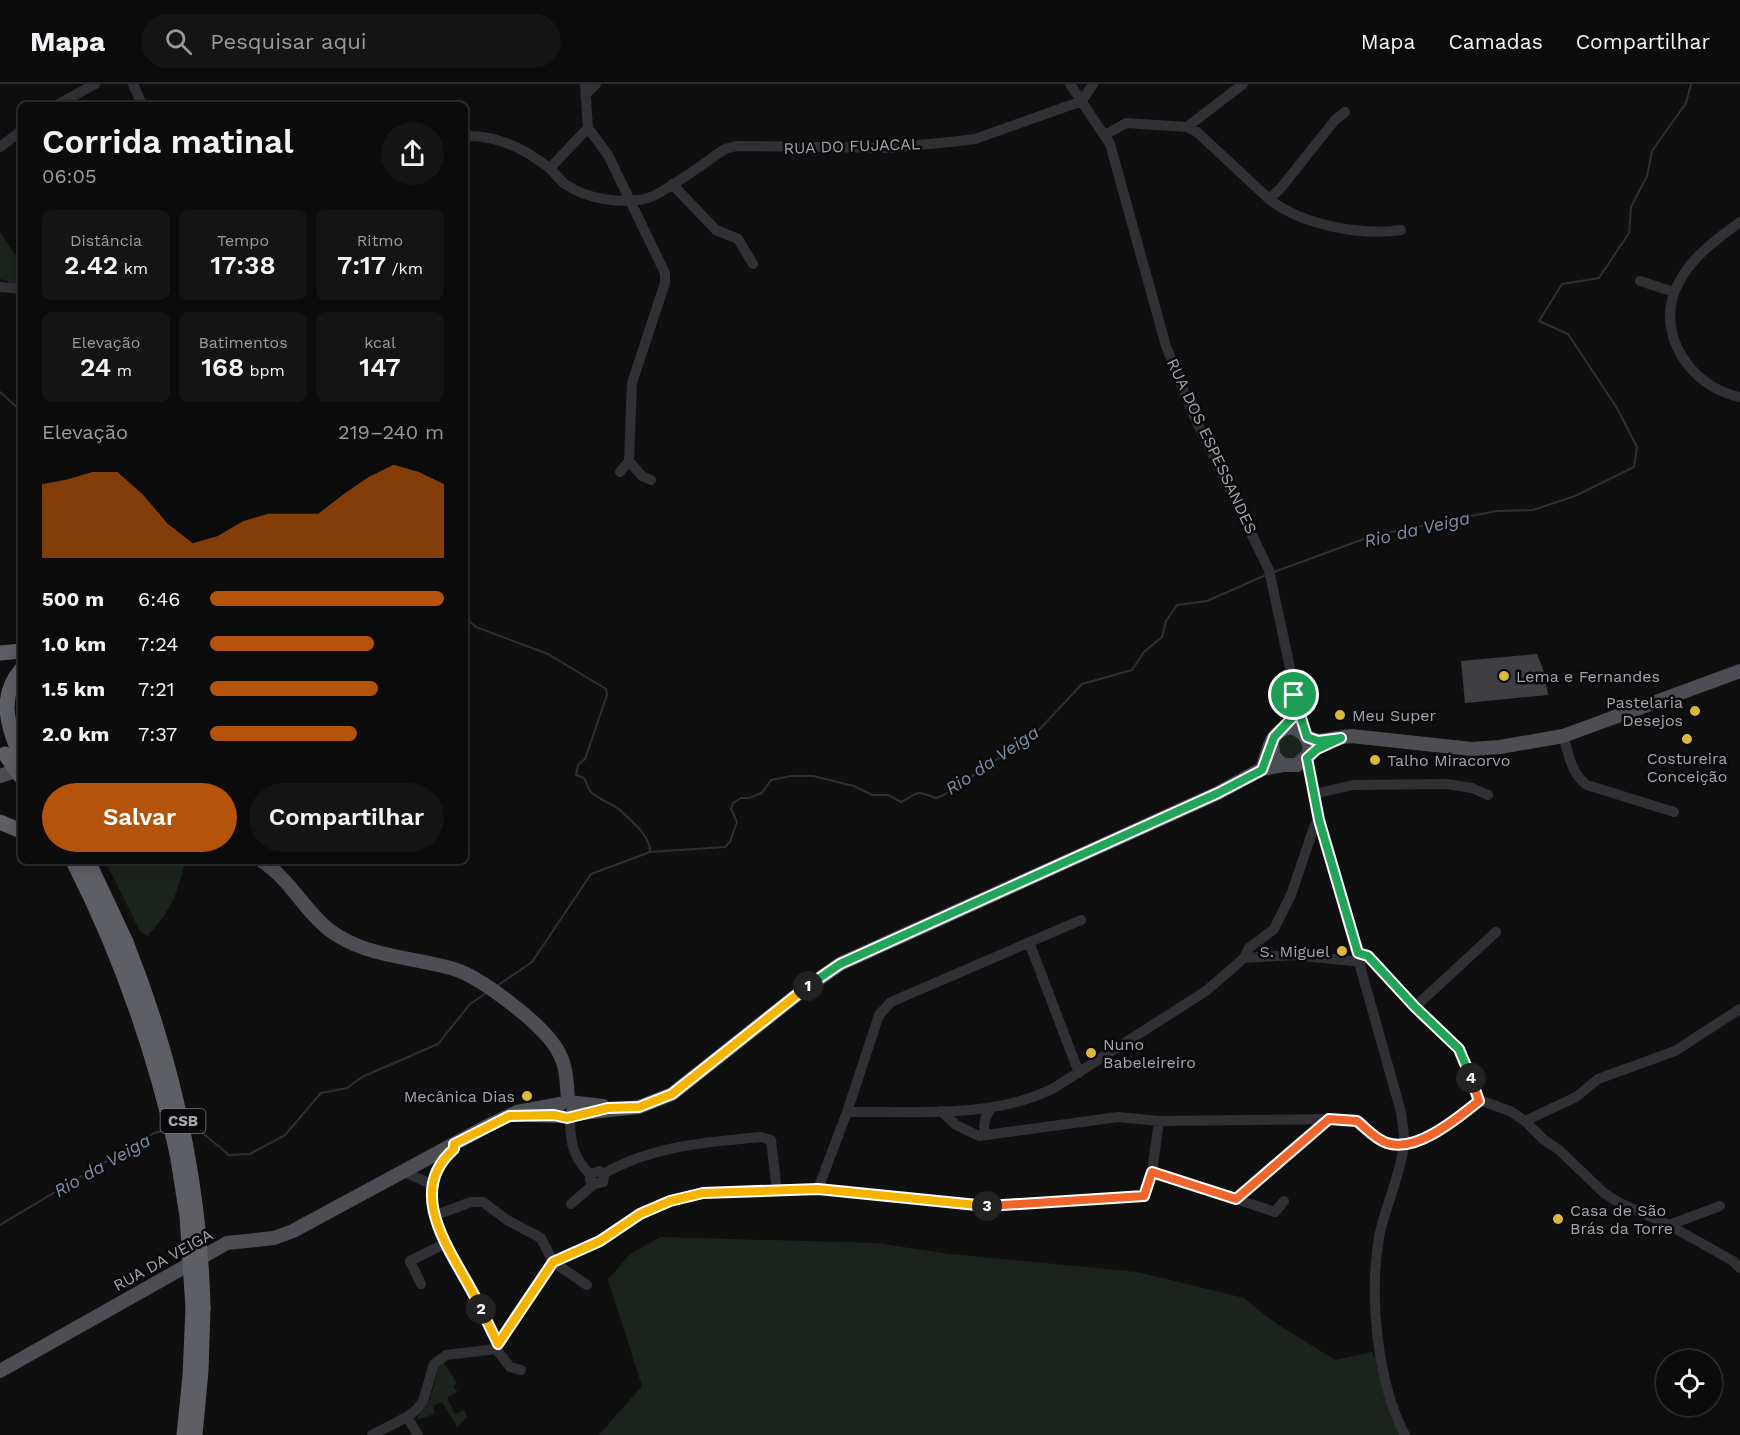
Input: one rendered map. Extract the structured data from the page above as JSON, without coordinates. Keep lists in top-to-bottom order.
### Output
{
  "streets": {
    "highway": ["CSB"],
    "main road": ["RUA DA VEIGA"],
    "street": ["RUA DO FUJACAL", "RUA DOS ESPESSANDES"]
  },
  "crossings": [
    ["RUA DO FUJACAL", "RUA DOS ESPESSANDES"]
  ],
  "water": ["Rio da Veiga"],
  "places": [
    "Lema e Fernandes",
    "Pastelaria Desejos",
    "Meu Super",
    "Costureira Conceição",
    "Talho Miracorvo",
    "S. Miguel",
    "Nuno Babeleireiro",
    "Mecânica Dias",
    "Casa de São Brás da Torre"
  ],
  "page": {
    "header": "Mapa",
    "search": "Pesquisar aqui",
    "nav": ["Mapa", "Camadas", "Compartilhar"],
    "heading": ["Corrida matinal", "06:05"],
    "stats": [
      ["Distância", "2.42 km"],
      ["Tempo", "17:38"],
      ["Ritmo", "7:17 /km"],
      ["Elevação", "24 m"],
      ["Batimentos", "168 bpm"],
      ["kcal", "147"]
    ],
    "chart": ["Elevação", "219–240 m"],
    "list": [
      {
        "name": "500 m",
        "note": "6:46"
      },
      {
        "name": "1.0 km",
        "note": "7:24"
      },
      {
        "name": "1.5 km",
        "note": "7:21"
      },
      {
        "name": "2.0 km",
        "note": "7:37"
      }
    ],
    "buttons": ["Salvar", "Compartilhar"],
    "pins": [
      "1",
      "4",
      "3",
      "2"
    ]
  }
}
